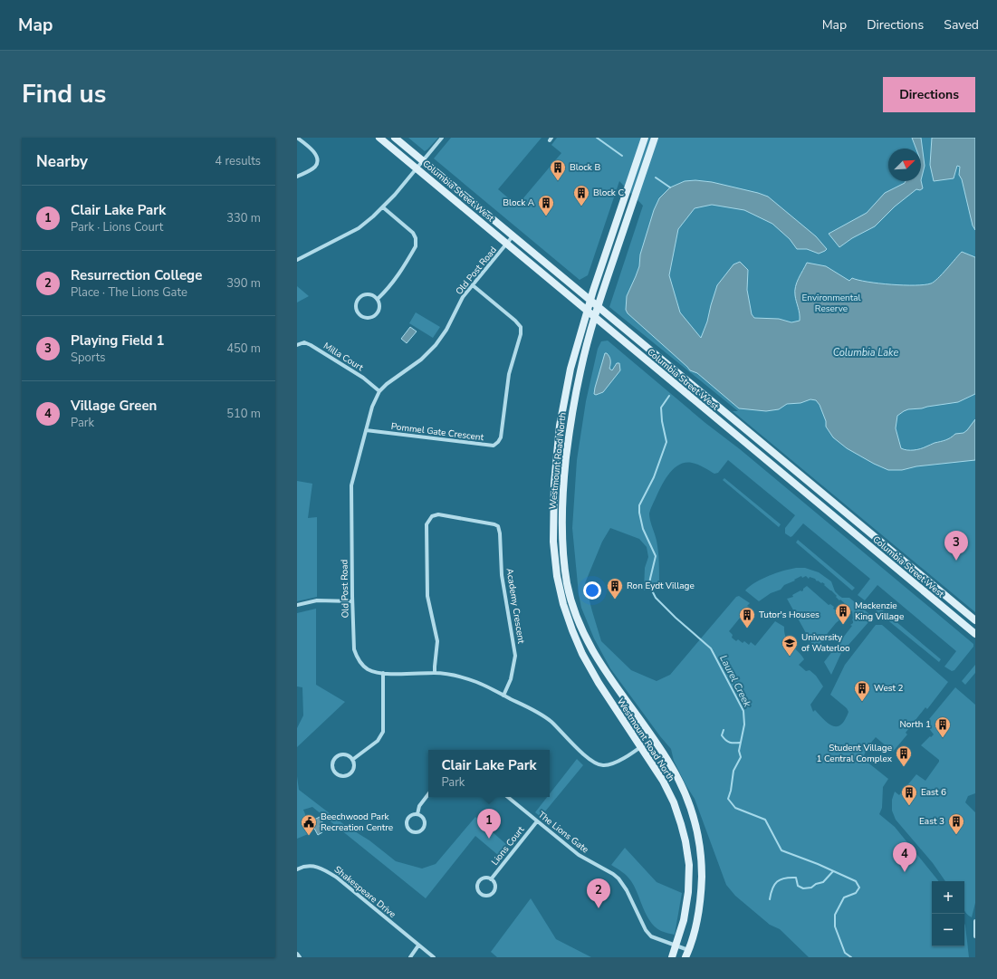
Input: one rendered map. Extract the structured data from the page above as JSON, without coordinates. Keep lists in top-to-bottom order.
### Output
{
  "streets": {
    "main road": ["Columbia Street West", "Westmount Road North"],
    "street": [
      "Old Post Road",
      "Milla Court",
      "Pommel Gate Crescent",
      "Academy Crescent",
      "The Lions Gate",
      "Lions Court",
      "Shakespeare Drive"
    ]
  },
  "crossings": [
    ["Columbia Street West", "Old Post Road"],
    ["Columbia Street West", "Westmount Road North"],
    ["Old Post Road", "Milla Court"],
    ["Old Post Road", "Pommel Gate Crescent"],
    ["Old Post Road", "Westmount Road North"],
    ["Old Post Road", "Academy Crescent"],
    ["Westmount Road North", "The Lions Gate"],
    ["The Lions Gate", "Lions Court"]
  ],
  "water": ["Columbia Lake", "Laurel Creek"],
  "parks": ["Environmental Reserve"],
  "places": {
    "building": [
      "Block B",
      "Block C",
      "Block A",
      "Ron Eydt Village",
      "Mackenzie King Village",
      "Tutor's Houses",
      "West 2",
      "North 1",
      "Student Village 1 Central Complex",
      "East 6",
      "East 3"
    ],
    "school or university": ["University of Waterloo"],
    "public building": ["Beechwood Park Recreation Centre"]
  },
  "north": "top right",
  "page": {
    "header": "Map",
    "nav": ["Map", "Directions", "Saved"],
    "title": "Find us",
    "buttons": "Directions",
    "heading": ["Nearby", "4 results"],
    "list": [
      {
        "mark": "1",
        "name": "Clair Lake Park",
        "note": "Park · Lions Court",
        "value": "330 m"
      },
      {
        "mark": "2",
        "name": "Resurrection College",
        "note": "Place · The Lions Gate",
        "value": "390 m"
      },
      {
        "mark": "3",
        "name": "Playing Field 1",
        "note": "Sports",
        "value": "450 m"
      },
      {
        "mark": "4",
        "name": "Village Green",
        "note": "Park",
        "value": "510 m"
      }
    ],
    "pins": [
      "3",
      "1",
      "4",
      "2"
    ],
    "popup": ["Clair Lake Park", "Park"],
    "map_buttons": ["+", "−"]
  }
}
